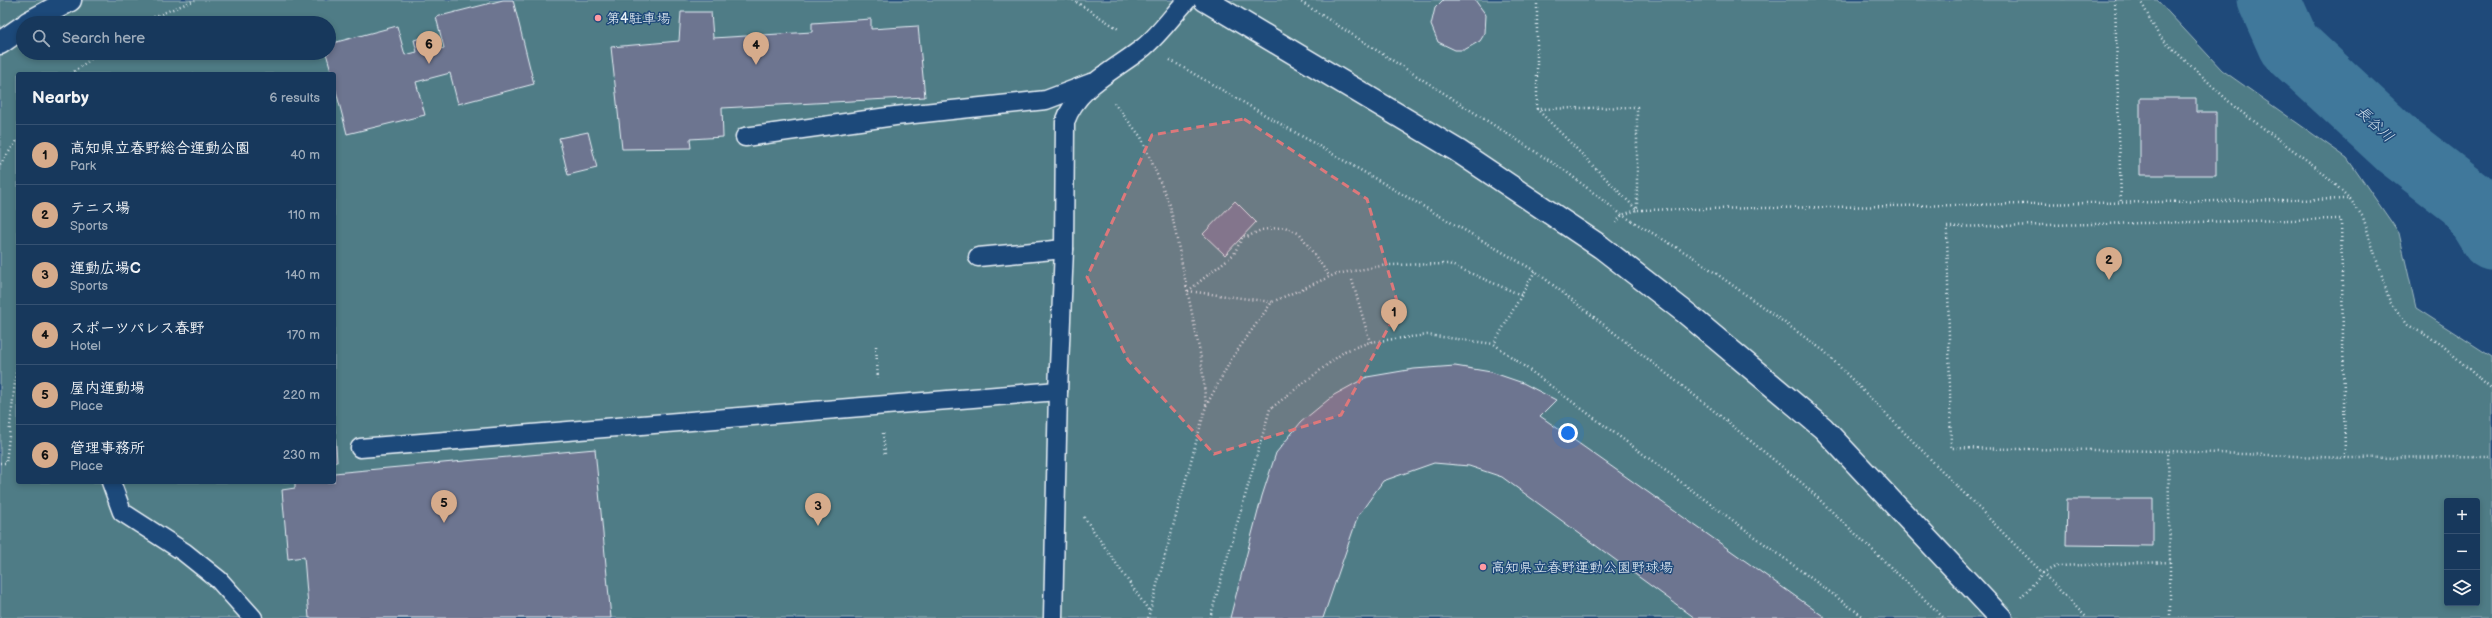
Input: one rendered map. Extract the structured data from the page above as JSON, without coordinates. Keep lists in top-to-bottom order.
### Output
{
  "water": ["長谷川"],
  "places": ["第4駐車場", "高知県立春野運動公園野球場"],
  "page": {
    "search": "Search here",
    "pins": [
      "6",
      "4",
      "2",
      "1",
      "5",
      "3"
    ],
    "heading": ["Nearby", "6 results"],
    "list": [
      {
        "mark": "1",
        "name": "高知県立春野総合運動公園",
        "note": "Park",
        "value": "40 m"
      },
      {
        "mark": "2",
        "name": "テニス場",
        "note": "Sports",
        "value": "110 m"
      },
      {
        "mark": "3",
        "name": "運動広場C",
        "note": "Sports",
        "value": "140 m"
      },
      {
        "mark": "4",
        "name": "スポーツパレス春野",
        "note": "Hotel",
        "value": "170 m"
      },
      {
        "mark": "5",
        "name": "屋内運動場",
        "note": "Place",
        "value": "220 m"
      },
      {
        "mark": "6",
        "name": "管理事務所",
        "note": "Place",
        "value": "230 m"
      }
    ],
    "map_buttons": ["+", "−"]
  }
}
